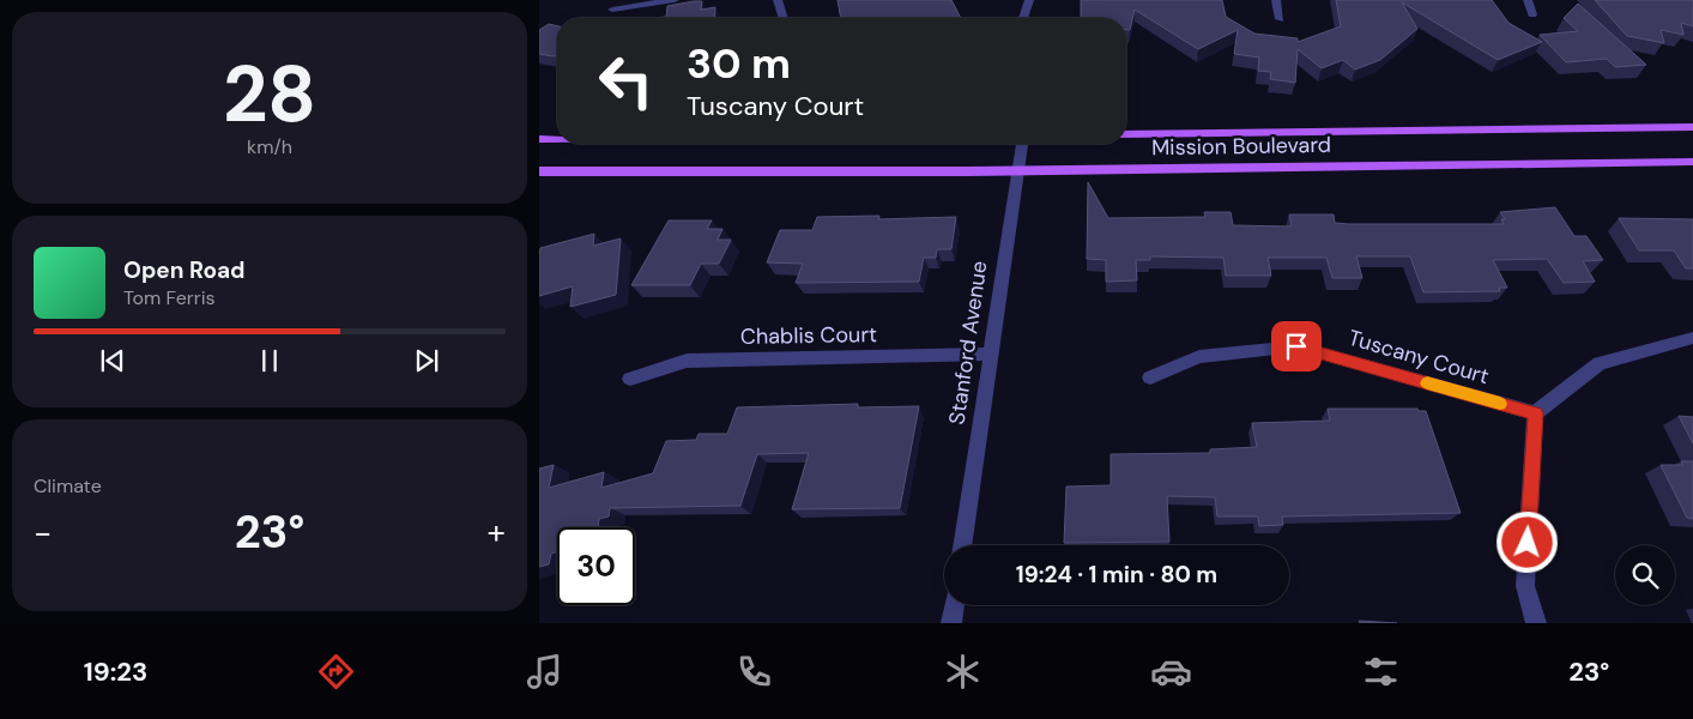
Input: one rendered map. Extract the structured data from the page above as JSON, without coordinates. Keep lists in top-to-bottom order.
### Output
{
  "streets": {
    "main road": ["Mission Boulevard"],
    "street": ["Chablis Court", "Stanford Avenue", "Tuscany Court"]
  },
  "crossings": [
    ["Mission Boulevard", "Stanford Avenue"],
    ["Chablis Court", "Stanford Avenue"]
  ],
  "page": {
    "tile": [
      ["28", "km/h"],
      "Climate"
    ],
    "turn": ["30 m", "Tuscany Court"],
    "song": ["Open Road", "Tom Ferris"],
    "heat": ["−", "23°", "+"],
    "limit": "30",
    "trip": "19:24 · 1 min · 80 m",
    "tabs": ["19:23", "23°"]
  }
}
